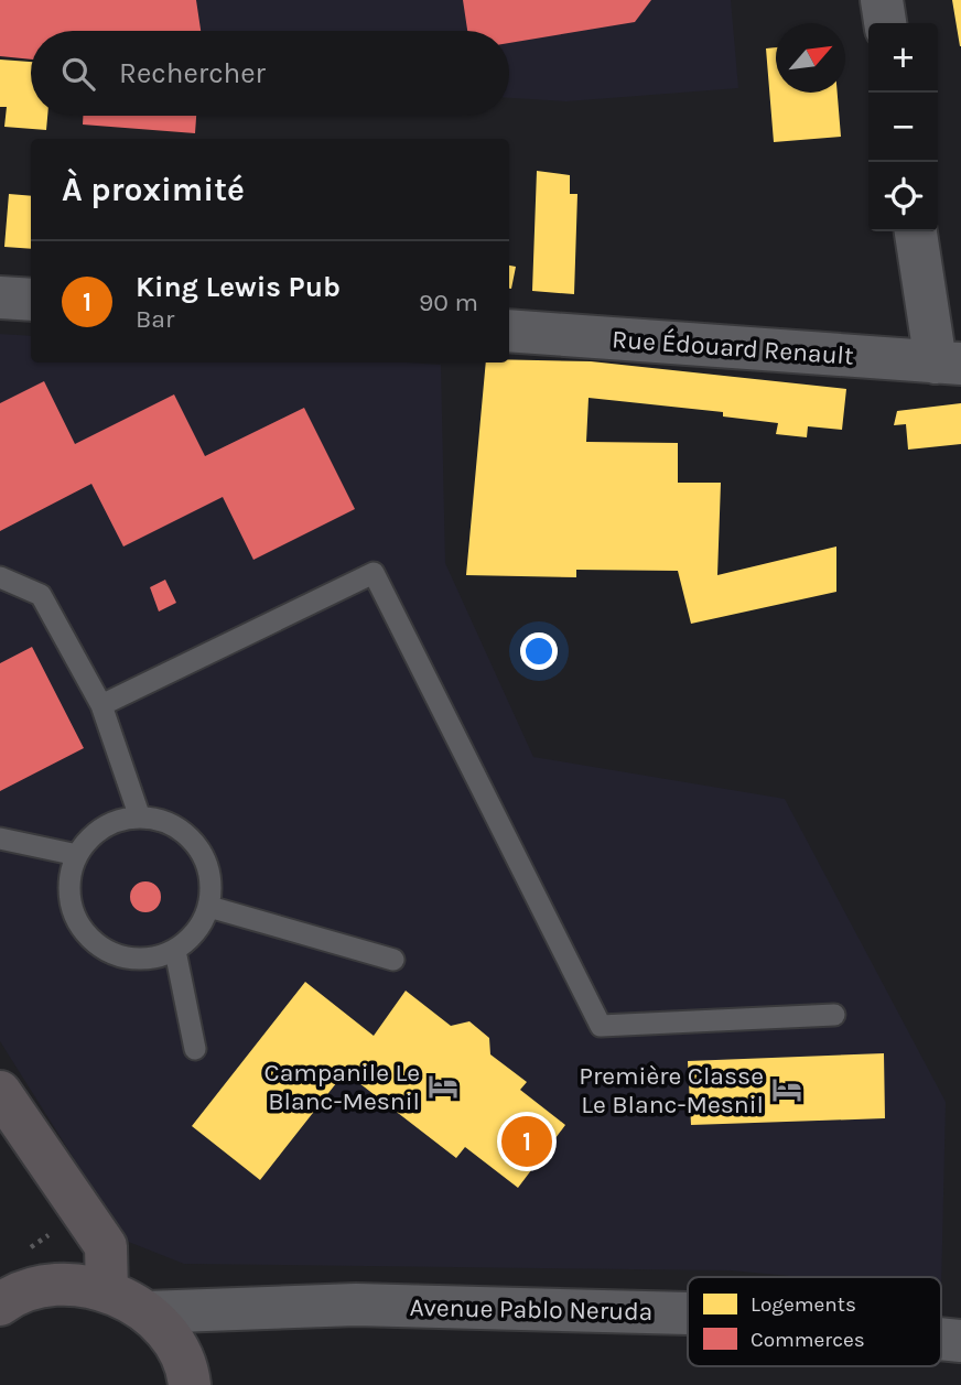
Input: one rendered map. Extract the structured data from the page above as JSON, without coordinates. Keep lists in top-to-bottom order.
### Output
{
  "streets": {
    "main road": ["Rue Édouard Renault", "Avenue Pablo Neruda"]
  },
  "places": {
    "hotel": ["Campanile Le Blanc-Mesnil", "Première Classe Le Blanc-Mesnil"]
  },
  "legend": ["Logements", "Commerces"],
  "north": "top right",
  "page": {
    "map_buttons": ["+", "−"],
    "search": "Rechercher",
    "heading": "À proximité",
    "list": [
      {
        "mark": "1",
        "name": "King Lewis Pub",
        "note": "Bar",
        "value": "90 m"
      }
    ],
    "pins": "1"
  }
}
